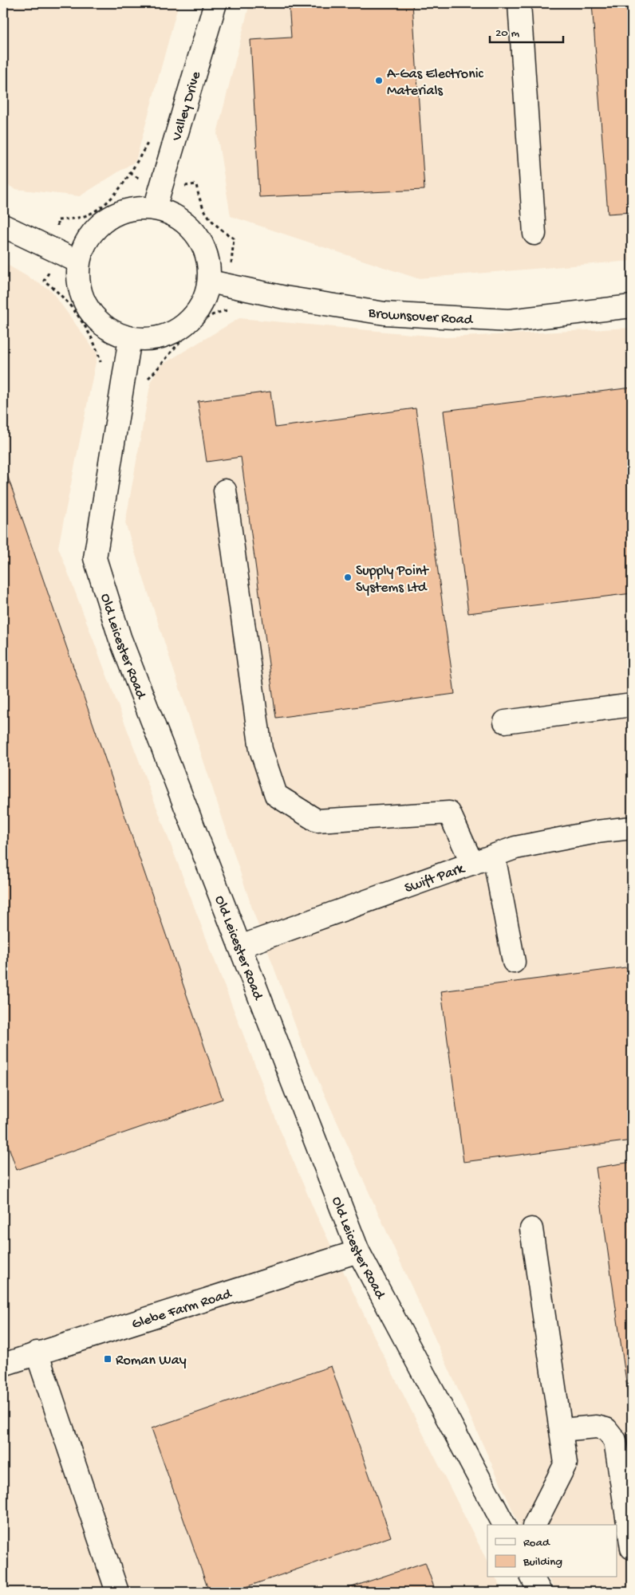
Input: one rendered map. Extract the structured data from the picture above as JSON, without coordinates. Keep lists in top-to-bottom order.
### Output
{
  "streets": {
    "street": [
      "Valley Drive",
      "Brownsover Road",
      "Old Leicester Road",
      "Swift Park",
      "Glebe Farm Road"
    ]
  },
  "crossings": [
    ["Valley Drive", "Brownsover Road"],
    ["Valley Drive", "Old Leicester Road"],
    ["Brownsover Road", "Old Leicester Road"],
    ["Old Leicester Road", "Swift Park"],
    ["Old Leicester Road", "Glebe Farm Road"]
  ],
  "places": {
    "other": ["A-Gas Electronic Materials", "Supply Point Systems Ltd"],
    "transit": ["Roman Way"]
  },
  "legend": ["Road", "Building"],
  "scale_bar": "20 m"
}
